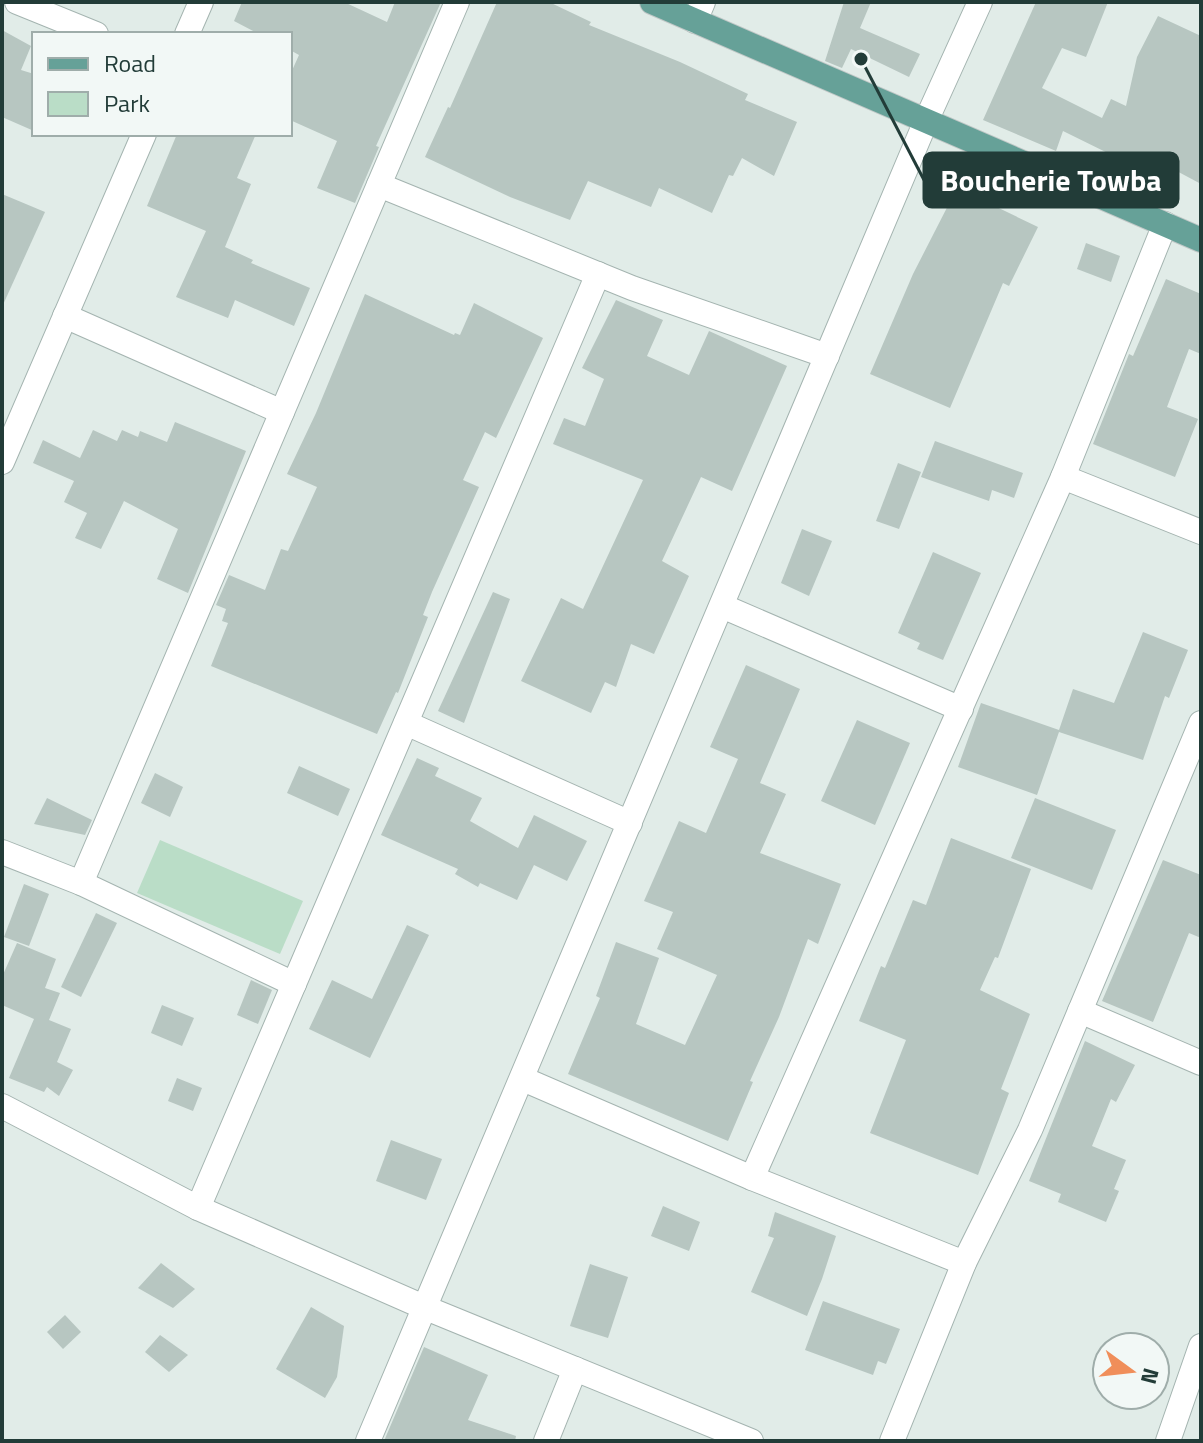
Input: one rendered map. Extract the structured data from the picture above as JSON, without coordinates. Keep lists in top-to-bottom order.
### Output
{
  "places": ["Boucherie Towba"],
  "legend": ["Road", "Park"],
  "north": "right"
}
